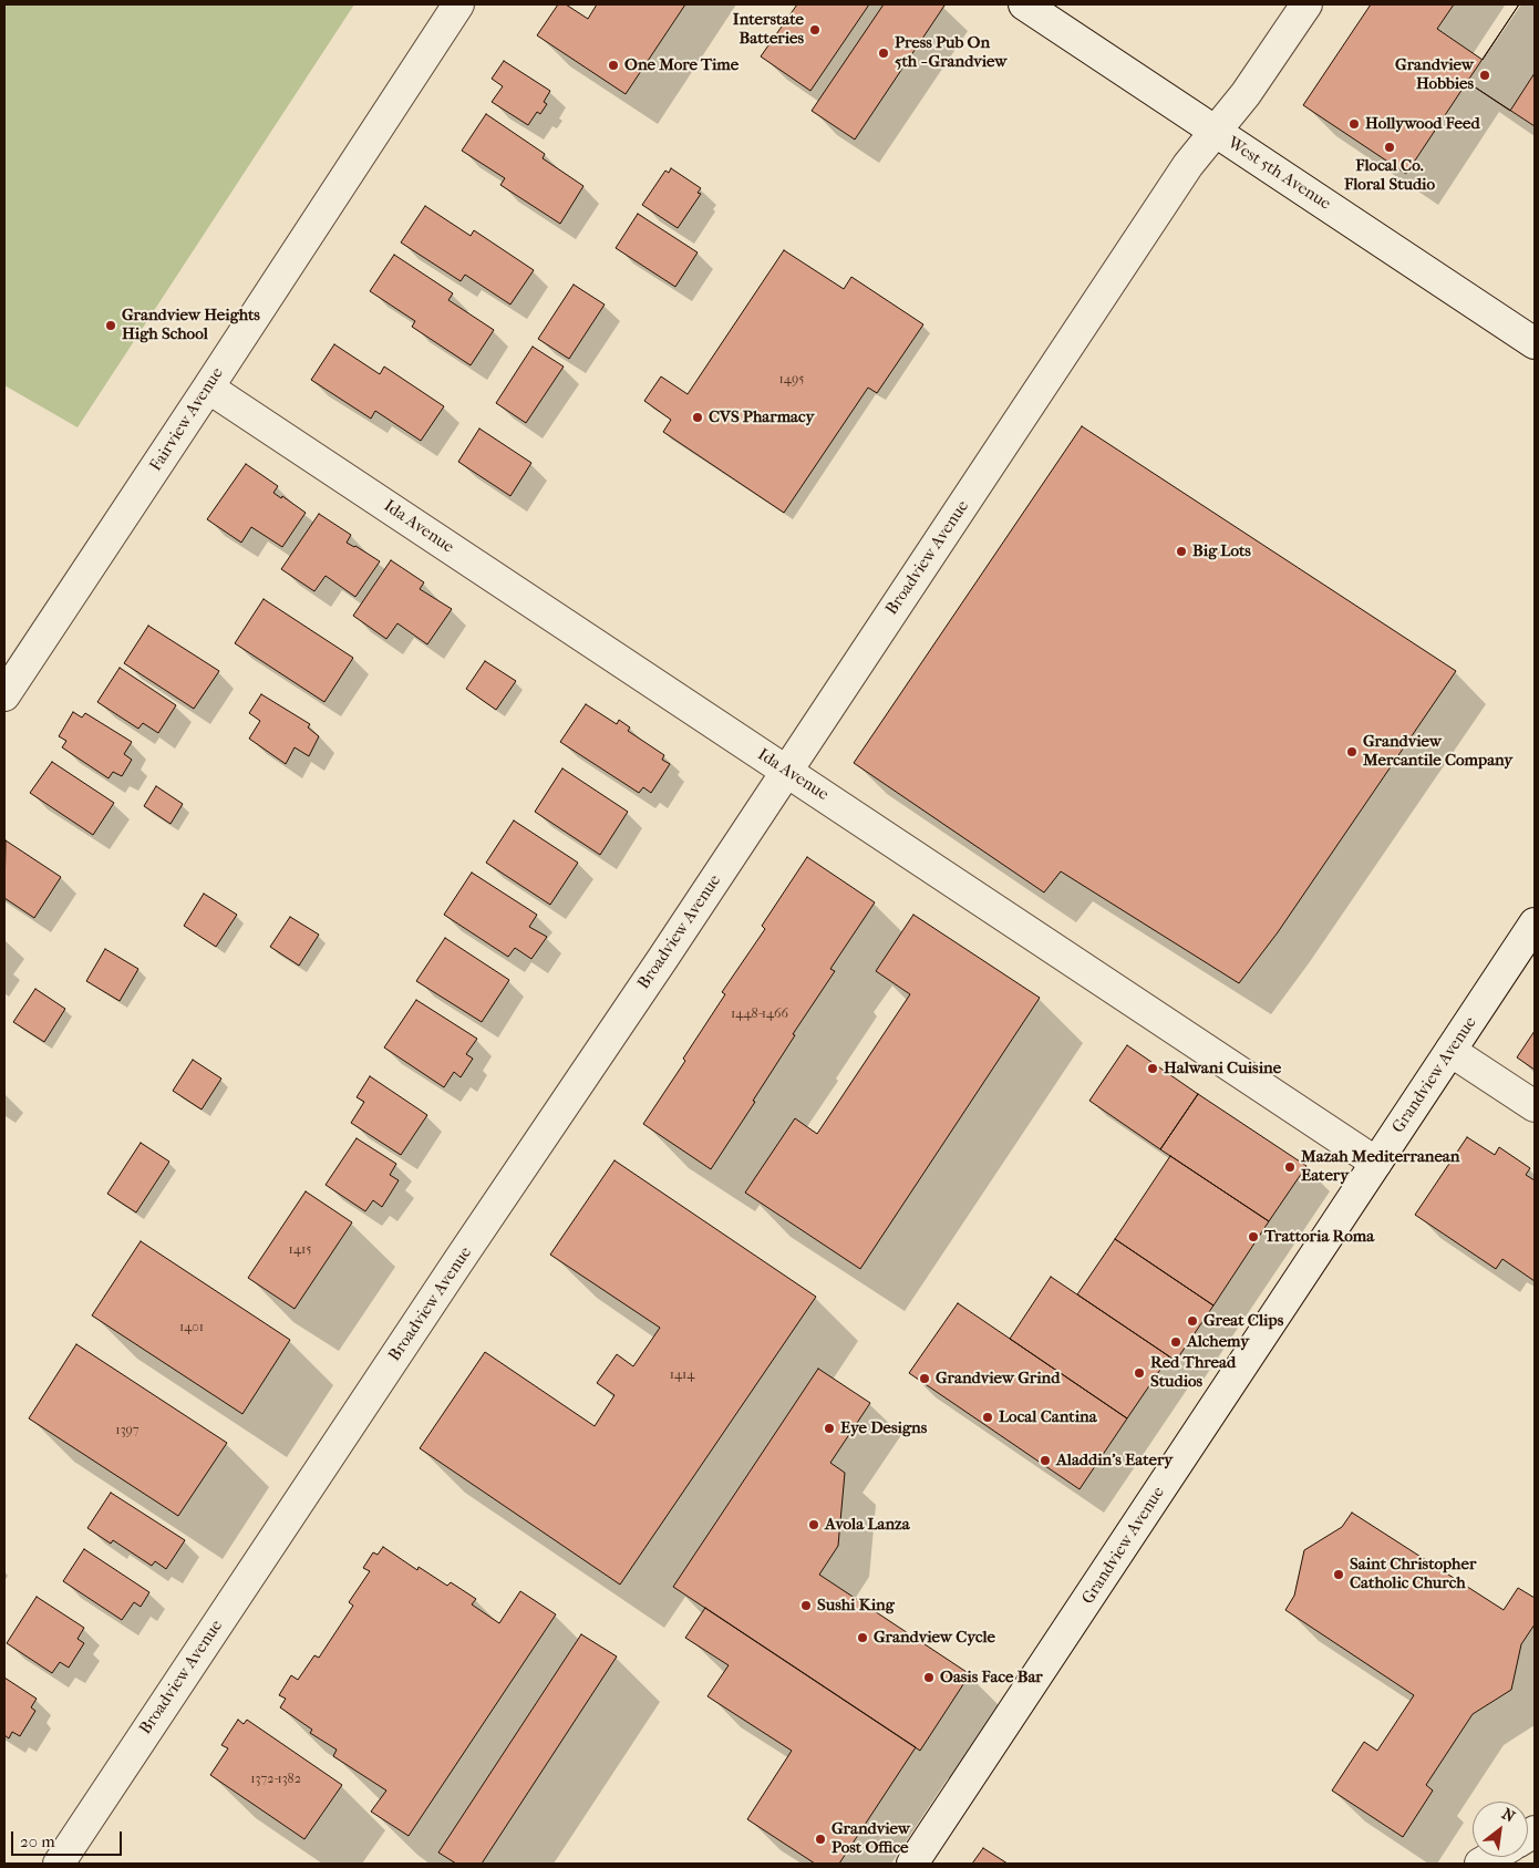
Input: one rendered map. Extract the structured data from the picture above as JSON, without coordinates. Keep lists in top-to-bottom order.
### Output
{
  "streets": {
    "street": [
      "West 5th Avenue",
      "Fairview Avenue",
      "Ida Avenue",
      "Broadview Avenue",
      "Grandview Avenue"
    ]
  },
  "crossings": [
    ["West 5th Avenue", "Broadview Avenue"],
    ["Fairview Avenue", "Ida Avenue"],
    ["Ida Avenue", "Broadview Avenue"],
    ["Ida Avenue", "Grandview Avenue"]
  ],
  "places": [
    "Interstate Batteries",
    "Press Pub On 5th - Grandview",
    "One More Time",
    "Grandview Hobbies",
    "Hollywood Feed",
    "Flocal Co. Floral Studio",
    "Grandview Heights High School",
    "CVS Pharmacy",
    "Big Lots",
    "Grandview Mercantile Company",
    "Halwani Cuisine",
    "Mazah Mediterranean Eatery",
    "Trattoria Roma",
    "Great Clips",
    "Alchemy",
    "Red Thread Studios",
    "Grandview Grind",
    "Local Cantina",
    "Eye Designs",
    "Aladdin's Eatery",
    "Avola Lanza",
    "Saint Christopher Catholic Church",
    "Sushi King",
    "Grandview Cycle",
    "Oasis Face Bar",
    "Grandview Post Office"
  ],
  "house_numbers": [
    "1495",
    "1448-1466",
    "1415",
    "1401",
    "1414",
    "1397",
    "1372-1382"
  ],
  "scale_bar": "20 m",
  "north": "top right"
}
